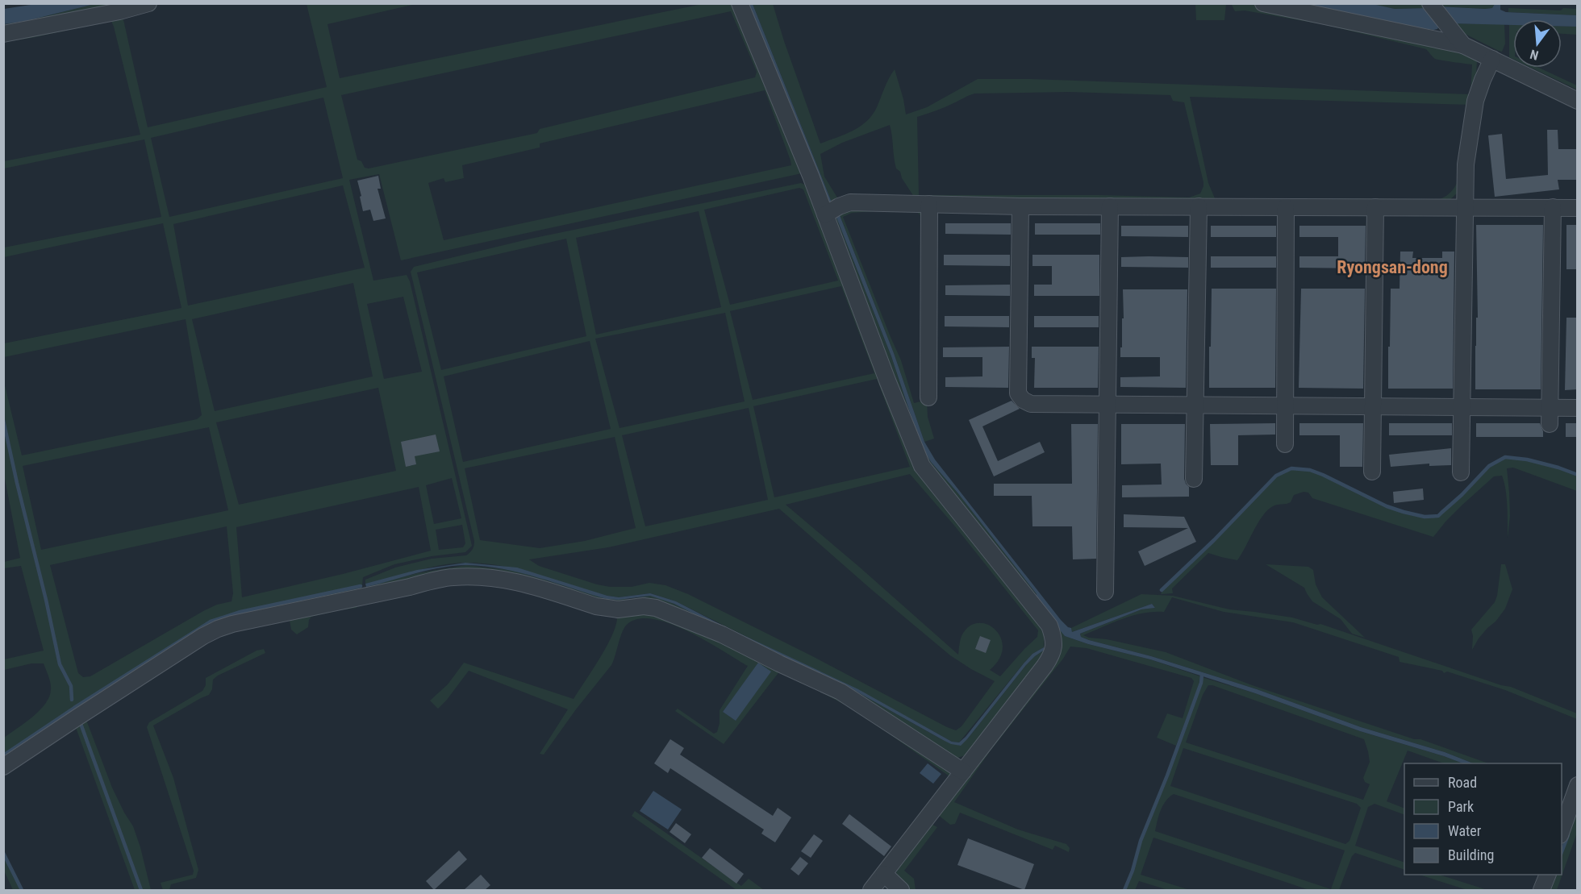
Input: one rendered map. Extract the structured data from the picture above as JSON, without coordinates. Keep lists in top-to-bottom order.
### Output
{
  "districts": ["Ryongsan-dong"],
  "legend": [
    "Road",
    "Park",
    "Water",
    "Building"
  ],
  "north": "bottom"
}
